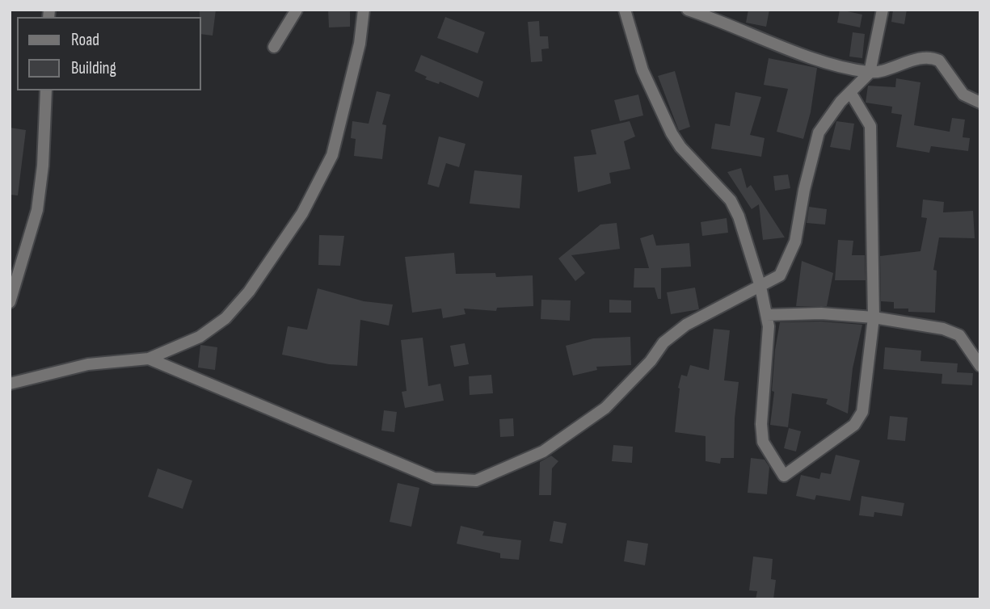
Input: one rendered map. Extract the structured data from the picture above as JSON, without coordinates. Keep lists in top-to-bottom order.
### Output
{
  "legend": ["Road", "Building"]
}
